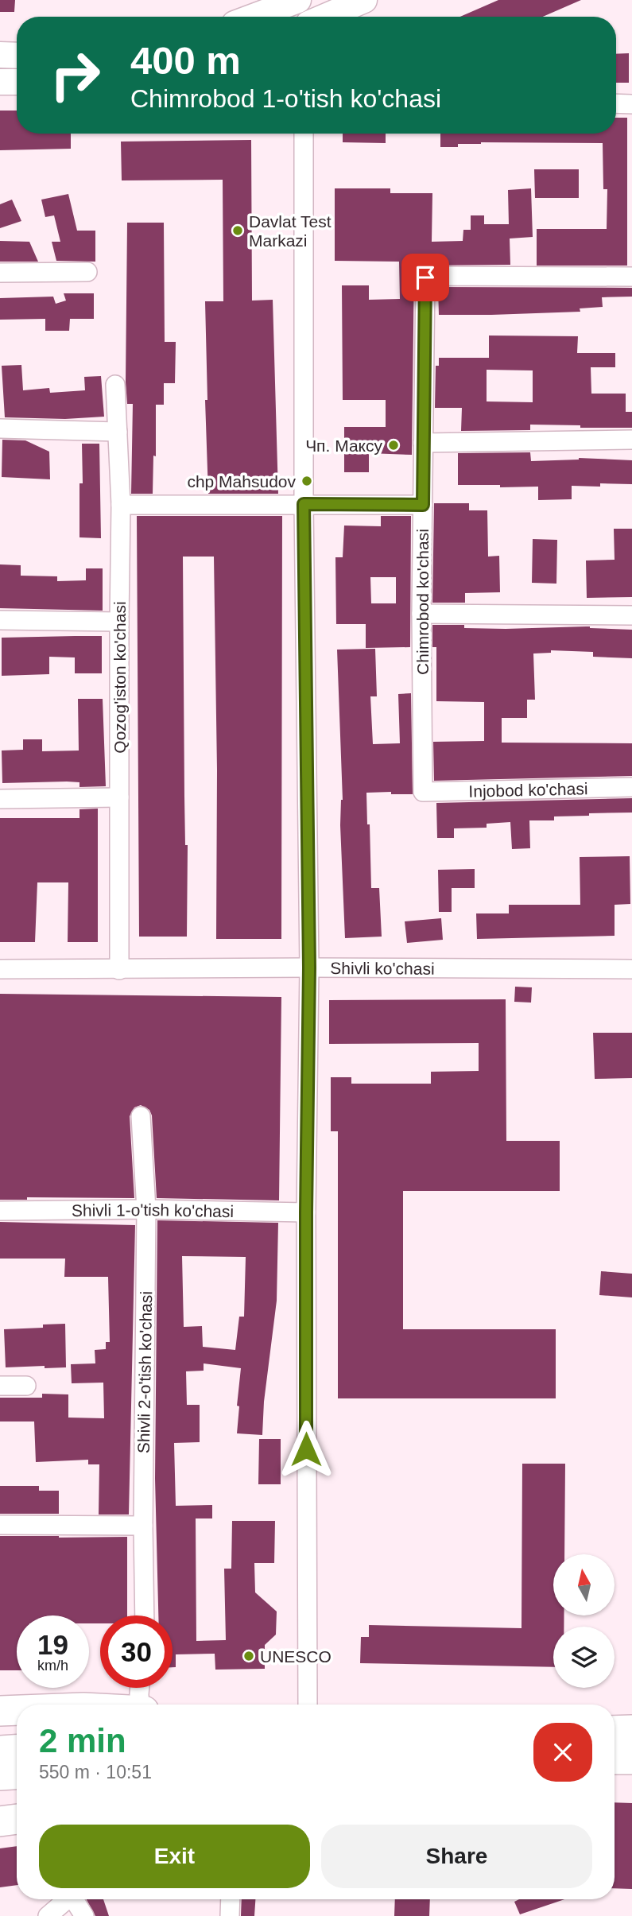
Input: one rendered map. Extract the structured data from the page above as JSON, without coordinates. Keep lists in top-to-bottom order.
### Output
{
  "streets": {
    "street": [
      "Chimrobod ko'chasi",
      "Qozog'iston ko'chasi",
      "Injobod ko'chasi",
      "Shivli ko'chasi",
      "Shivli 1-o'tish ko'chasi",
      "Shivli 2-o'tish ko'chasi"
    ]
  },
  "crossings": [
    ["Chimrobod ko'chasi", "Injobod ko'chasi"],
    ["Qozog'iston ko'chasi", "Shivli ko'chasi"],
    ["Shivli 1-o'tish ko'chasi", "Shivli 2-o'tish ko'chasi"]
  ],
  "places": [
    "Davlat Test Markazi",
    "Чп. Максу",
    "chp Mahsudov",
    "UNESCO"
  ],
  "north": "top",
  "page": {
    "turn": ["400 m", "Chimrobod 1-o'tish ko'chasi"],
    "speed": "19 km/h",
    "limit": "30",
    "heading": ["2 min", "550 m · 10:51"],
    "buttons": ["Exit", "Share"]
  }
}
